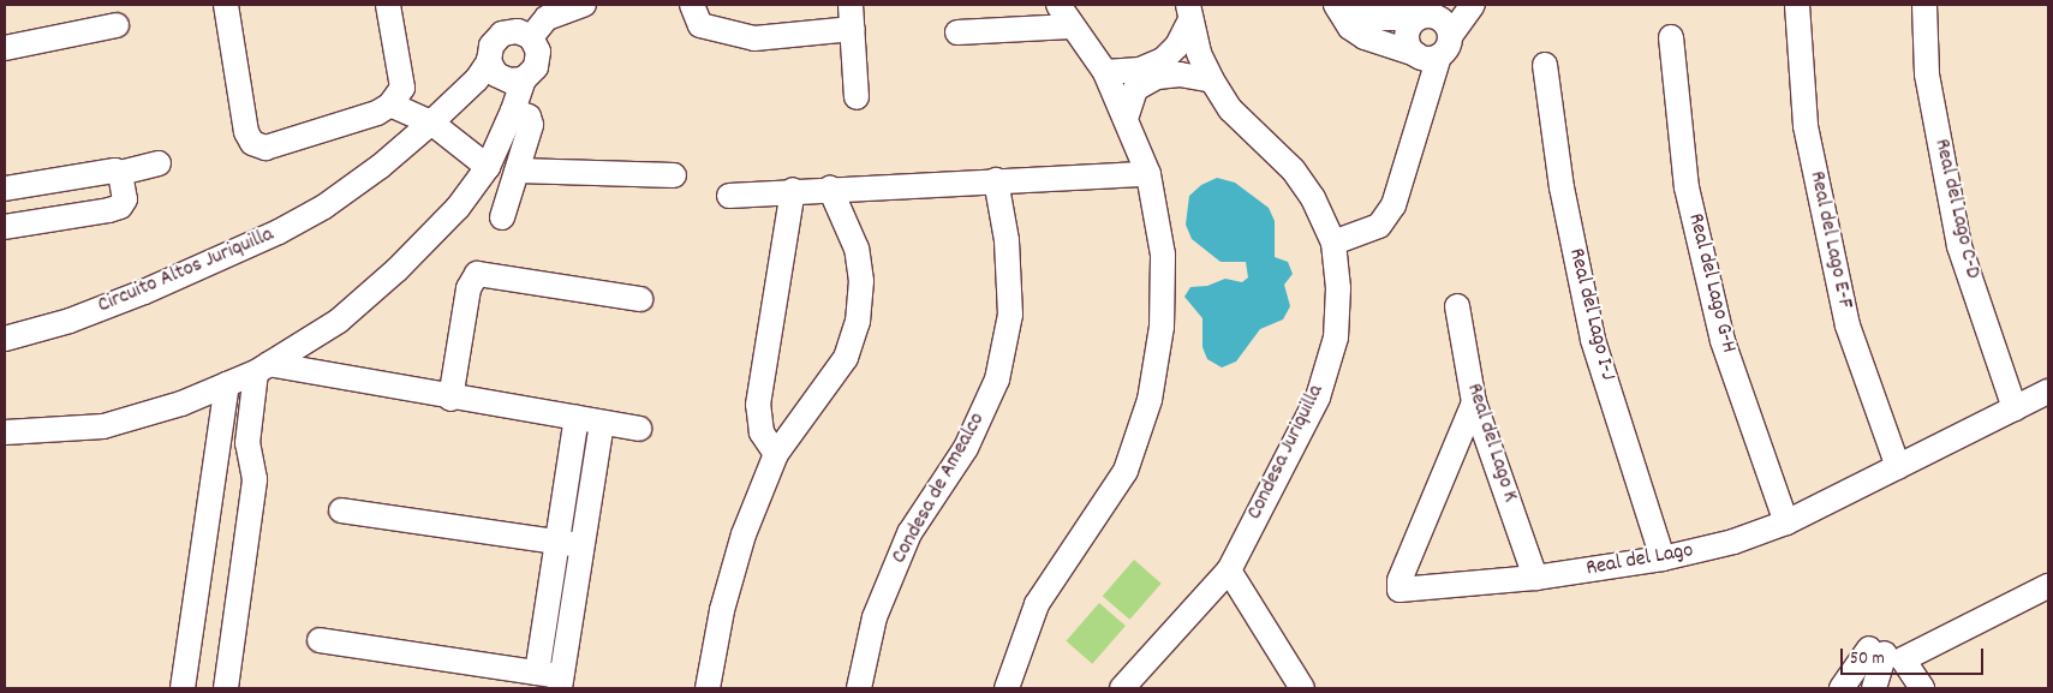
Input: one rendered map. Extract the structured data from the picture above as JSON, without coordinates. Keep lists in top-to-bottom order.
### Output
{
  "streets": {
    "street": [
      "Real del Lago C-D",
      "Real del Lago E-F",
      "Circuito Altos Juriquilla",
      "Real del Lago G-H",
      "Real del Lago I-J",
      "Real del Lago K",
      "Condesa Juriquilla",
      "Condesa de Amealco",
      "Real del Lago"
    ]
  },
  "crossings": [
    ["Real del Lago C-D", "Real del Lago"],
    ["Real del Lago E-F", "Real del Lago"],
    ["Real del Lago G-H", "Real del Lago"],
    ["Real del Lago I-J", "Real del Lago"],
    ["Real del Lago K", "Real del Lago"]
  ],
  "scale_bar": "50 m"
}
